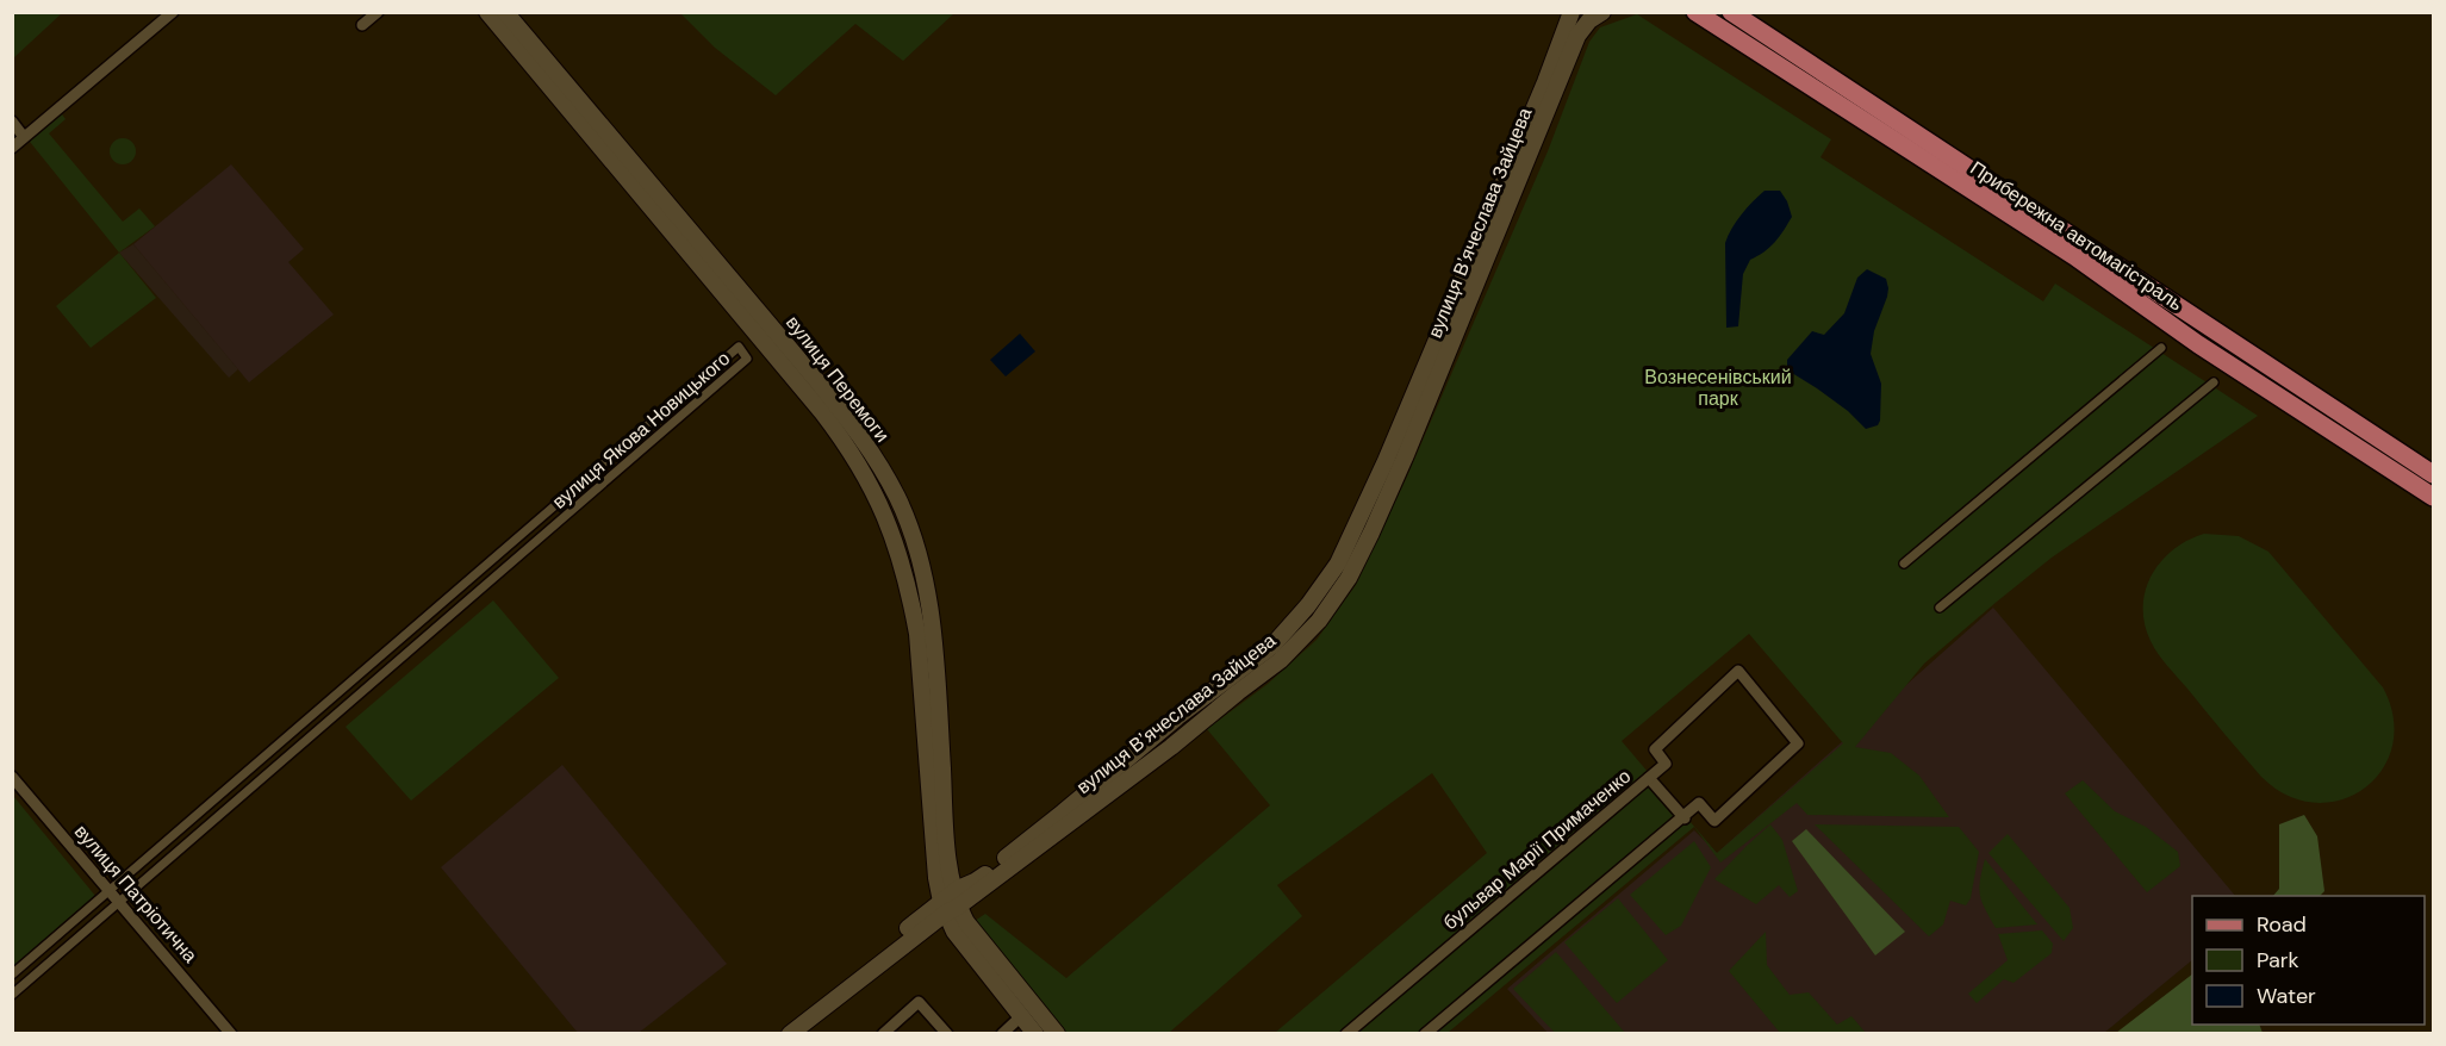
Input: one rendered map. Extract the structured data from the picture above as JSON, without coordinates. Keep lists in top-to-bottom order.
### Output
{
  "streets": {
    "main road": ["вулиця Вʼячеслава Зайцева", "Прибережна автомагістраль", "вулиця Перемоги"],
    "street": ["вулиця Якова Новицького", "бульвар Марії Примаченко", "вулиця Патріотична"]
  },
  "crossings": [
    ["вулиця Вʼячеслава Зайцева", "вулиця Перемоги"],
    ["вулиця Якова Новицького", "вулиця Патріотична"]
  ],
  "parks": ["Вознесенівський парк"],
  "legend": ["Road", "Park", "Water"]
}
